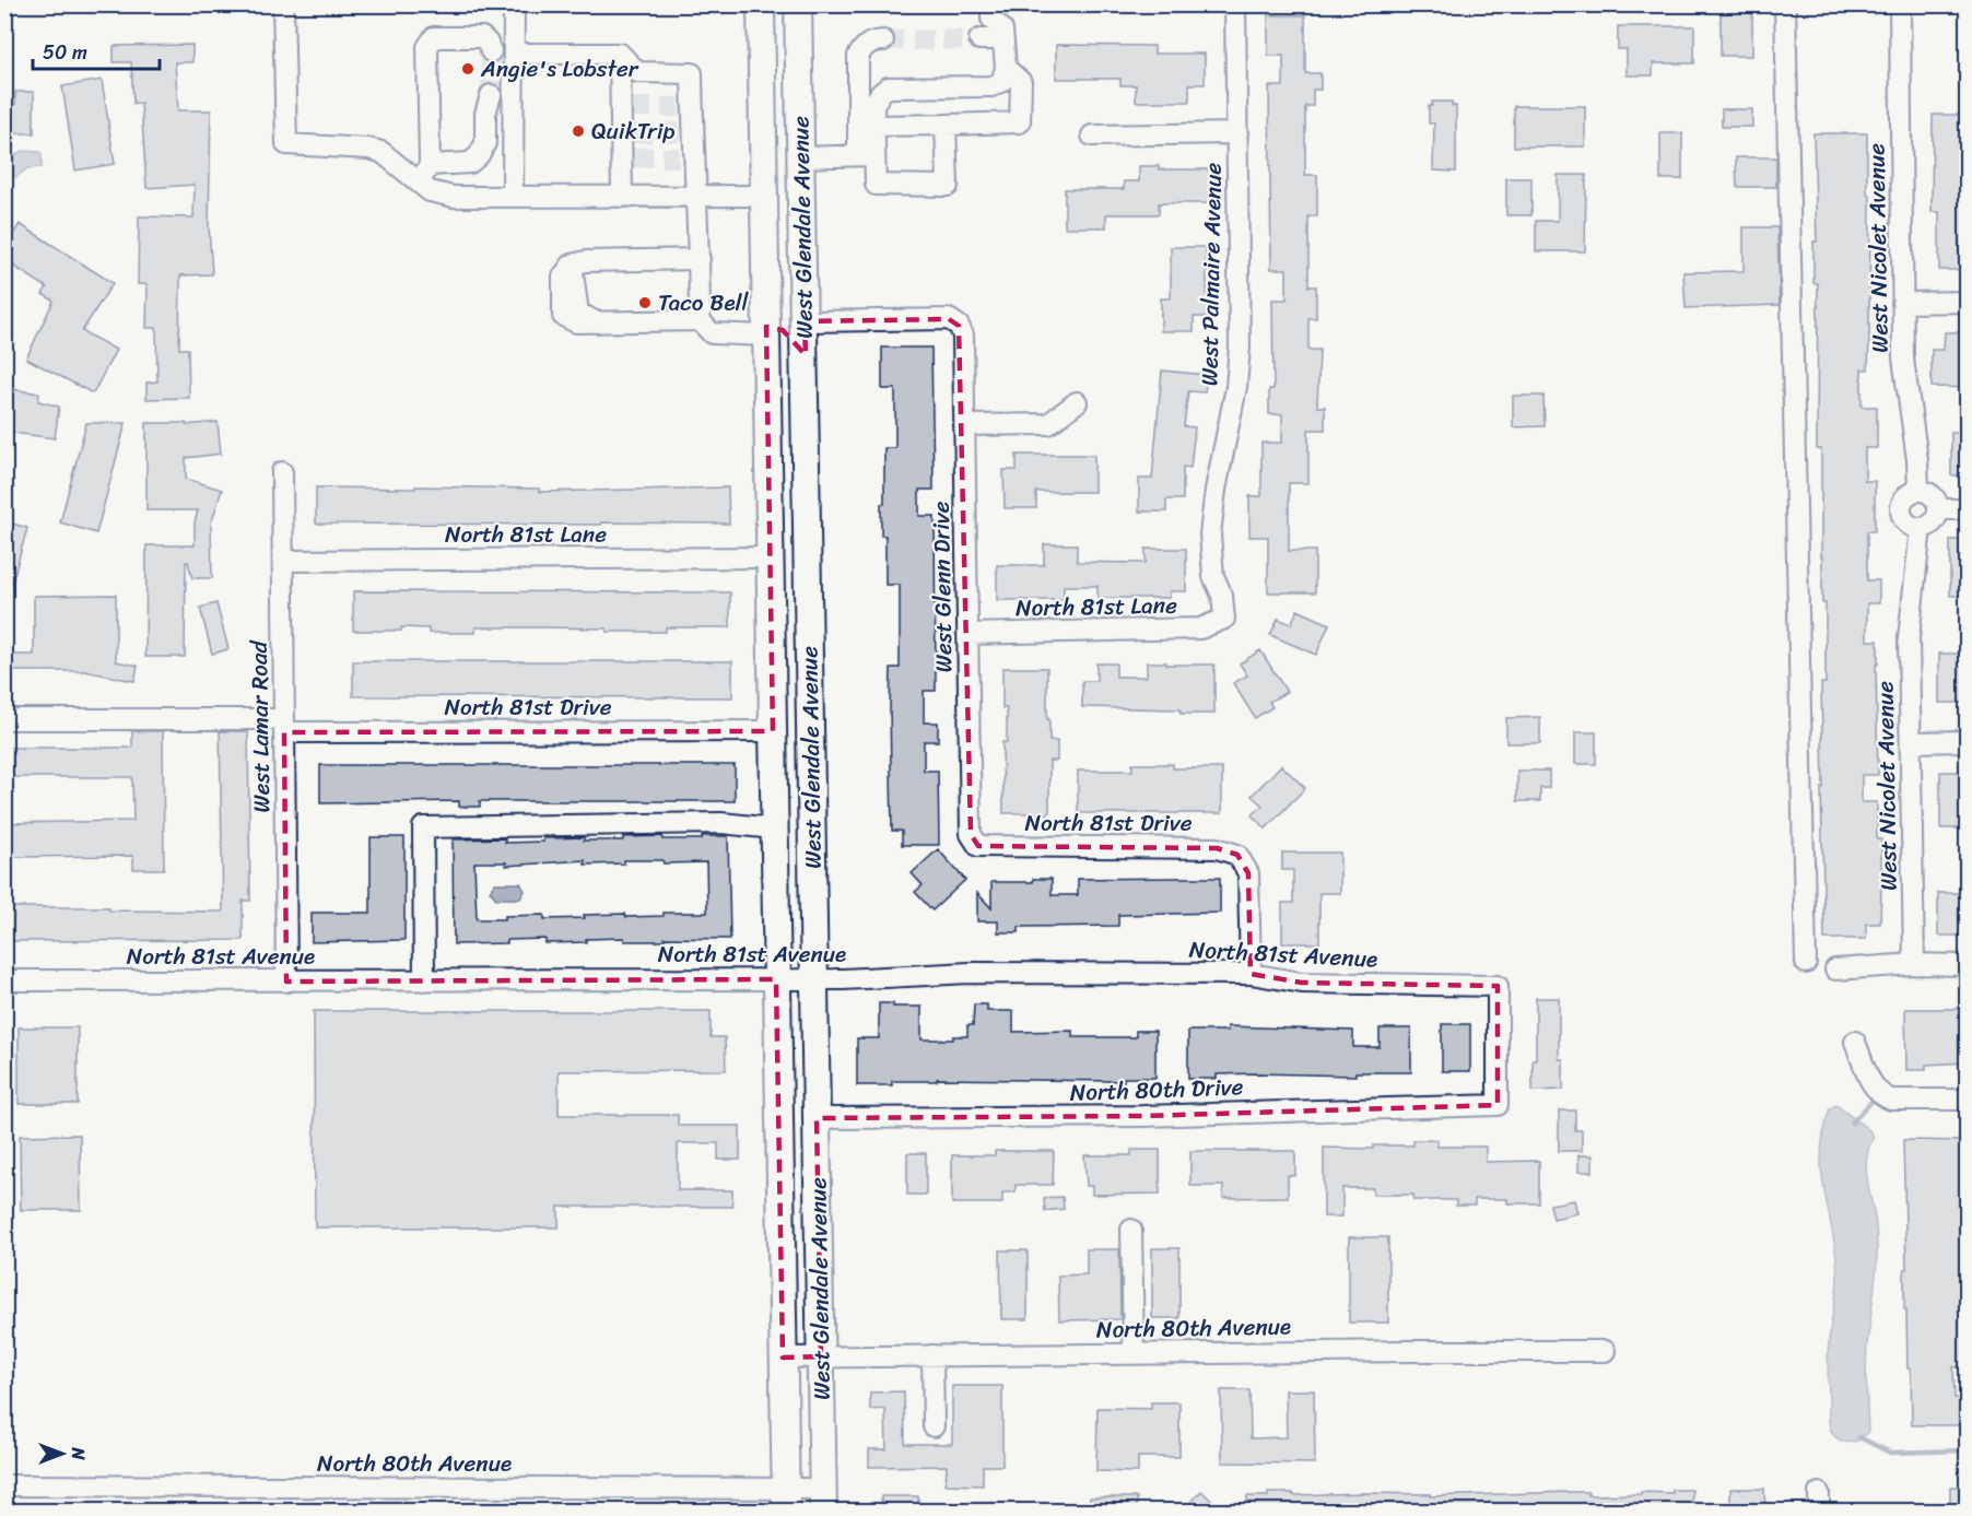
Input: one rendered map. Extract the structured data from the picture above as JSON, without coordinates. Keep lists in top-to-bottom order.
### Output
{
  "streets": {
    "main road": ["West Glendale Avenue"],
    "street": [
      "West Nicolet Avenue",
      "West Palmaire Avenue",
      "North 81st Lane",
      "West Glenn Drive",
      "North 81st Drive",
      "West Lamar Road",
      "North 81st Avenue",
      "North 80th Drive",
      "North 80th Avenue"
    ]
  },
  "crossings": [
    ["West Glendale Avenue", "North 81st Lane"],
    ["West Glendale Avenue", "West Glenn Drive"],
    ["West Glendale Avenue", "North 81st Drive"],
    ["West Glendale Avenue", "North 81st Avenue"],
    ["West Glendale Avenue", "North 80th Drive"],
    ["West Glendale Avenue", "North 80th Avenue"],
    ["West Palmaire Avenue", "North 81st Lane"],
    ["North 81st Lane", "West Glenn Drive"],
    ["North 81st Lane", "West Lamar Road"],
    ["West Glenn Drive", "North 81st Drive"],
    ["North 81st Drive", "West Lamar Road"],
    ["North 81st Drive", "North 81st Avenue"],
    ["West Lamar Road", "North 81st Avenue"],
    ["North 81st Avenue", "North 80th Drive"]
  ],
  "places": ["Angie's Lobster", "QuikTrip", "Taco Bell"],
  "scale_bar": "50 m",
  "north": "right"
}
